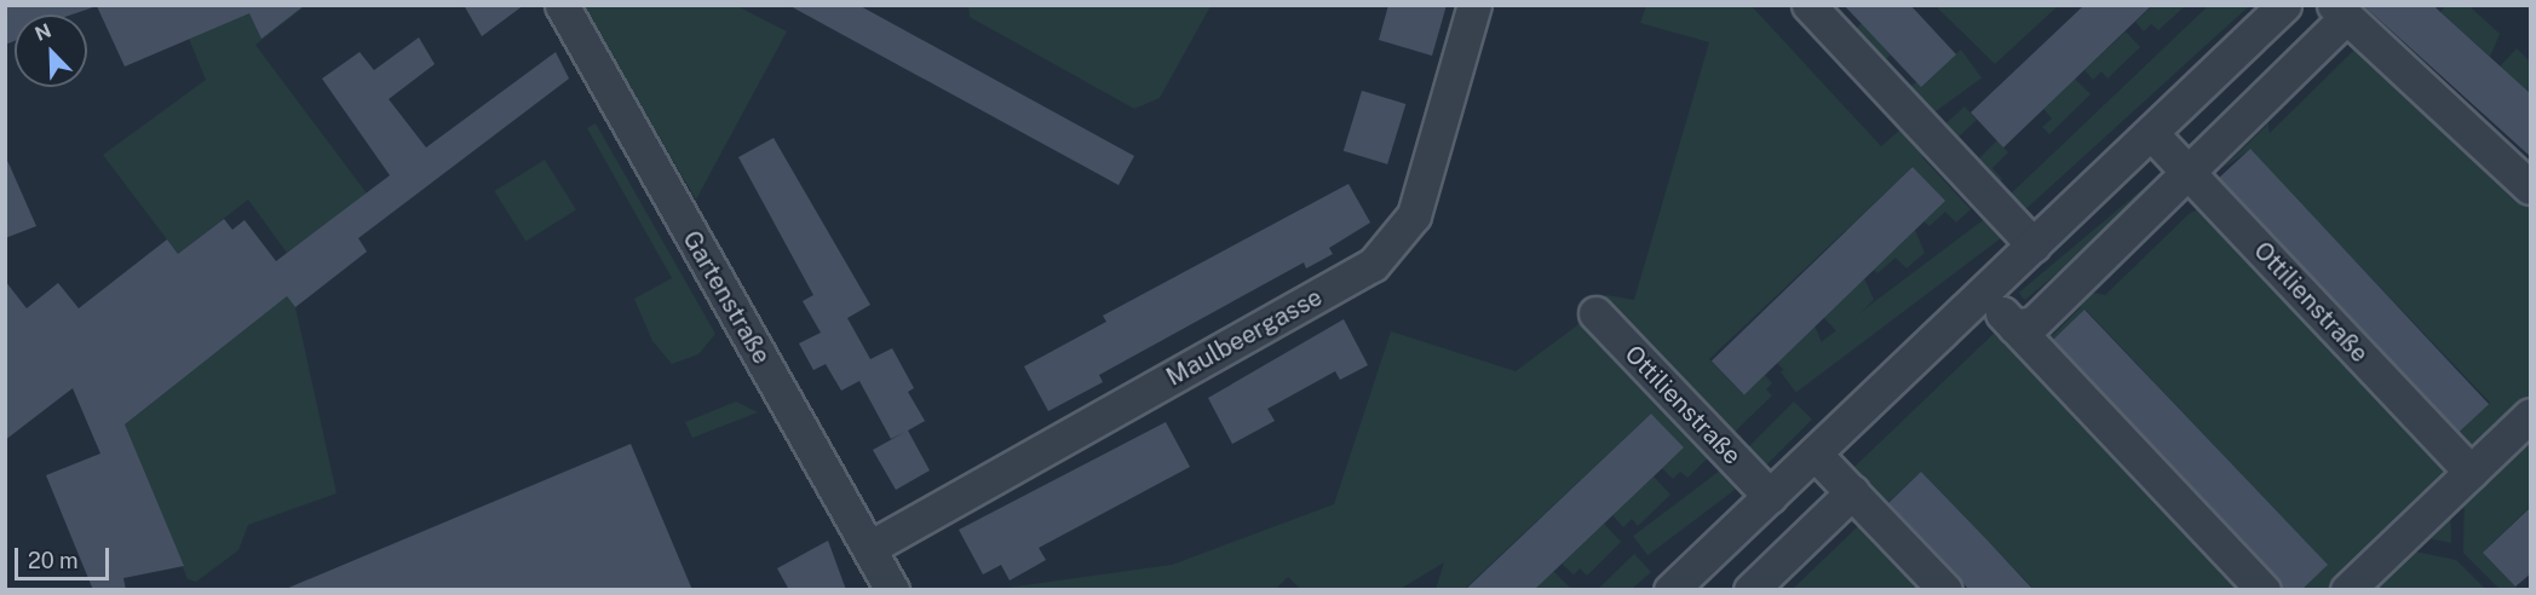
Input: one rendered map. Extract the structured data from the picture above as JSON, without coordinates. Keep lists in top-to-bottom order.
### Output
{
  "streets": {
    "street": ["Gartenstraße", "Ottilienstraße", "Maulbeergasse"]
  },
  "crossings": [
    ["Gartenstraße", "Maulbeergasse"]
  ],
  "scale_bar": "20 m",
  "north": "top left"
}
